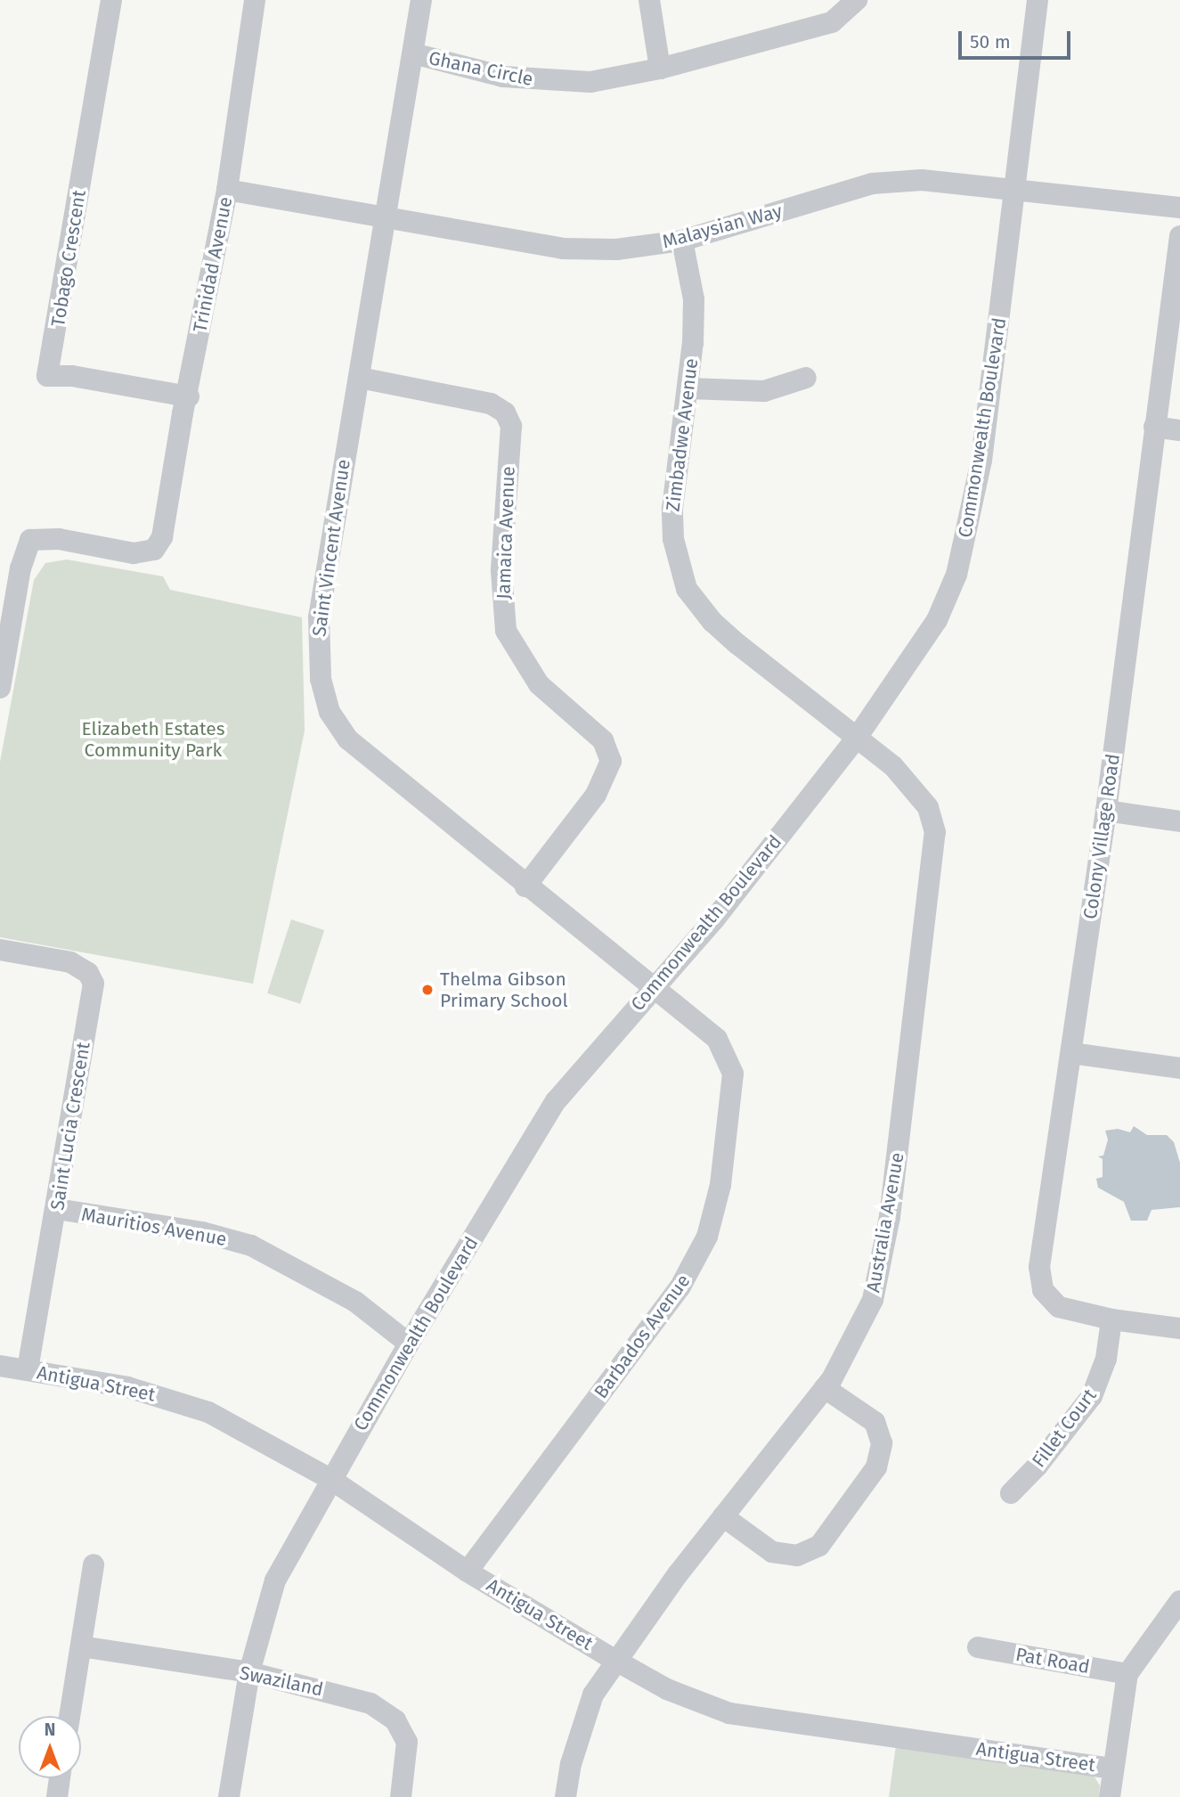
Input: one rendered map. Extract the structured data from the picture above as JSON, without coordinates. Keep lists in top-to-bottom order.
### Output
{
  "streets": {
    "street": [
      "Ghana Circle",
      "Malaysian Way",
      "Tobago Crescent",
      "Trinidad Avenue",
      "Commonwealth Boulevard",
      "Zimbadwe Avenue",
      "Jamaica Avenue",
      "Saint Vincent Avenue",
      "Colony Village Road",
      "Saint Lucia Crescent",
      "Australia Avenue",
      "Mauritios Avenue",
      "Barbados Avenue",
      "Antigua Street",
      "Fillet Court",
      "Pat Road",
      "Swaziland"
    ]
  },
  "crossings": [
    ["Ghana Circle", "Saint Vincent Avenue"],
    ["Malaysian Way", "Trinidad Avenue"],
    ["Malaysian Way", "Commonwealth Boulevard"],
    ["Malaysian Way", "Zimbadwe Avenue"],
    ["Malaysian Way", "Saint Vincent Avenue"],
    ["Tobago Crescent", "Trinidad Avenue"],
    ["Commonwealth Boulevard", "Zimbadwe Avenue"],
    ["Commonwealth Boulevard", "Saint Vincent Avenue"],
    ["Commonwealth Boulevard", "Australia Avenue"],
    ["Commonwealth Boulevard", "Mauritios Avenue"],
    ["Commonwealth Boulevard", "Barbados Avenue"],
    ["Commonwealth Boulevard", "Antigua Street"],
    ["Commonwealth Boulevard", "Swaziland"],
    ["Zimbadwe Avenue", "Australia Avenue"],
    ["Jamaica Avenue", "Saint Vincent Avenue"],
    ["Saint Vincent Avenue", "Barbados Avenue"],
    ["Colony Village Road", "Fillet Court"],
    ["Saint Lucia Crescent", "Mauritios Avenue"],
    ["Saint Lucia Crescent", "Antigua Street"],
    ["Australia Avenue", "Antigua Street"],
    ["Barbados Avenue", "Antigua Street"]
  ],
  "parks": ["Elizabeth Estates Community Park"],
  "places": ["Thelma Gibson Primary School"],
  "scale_bar": "50 m",
  "north": "top"
}
